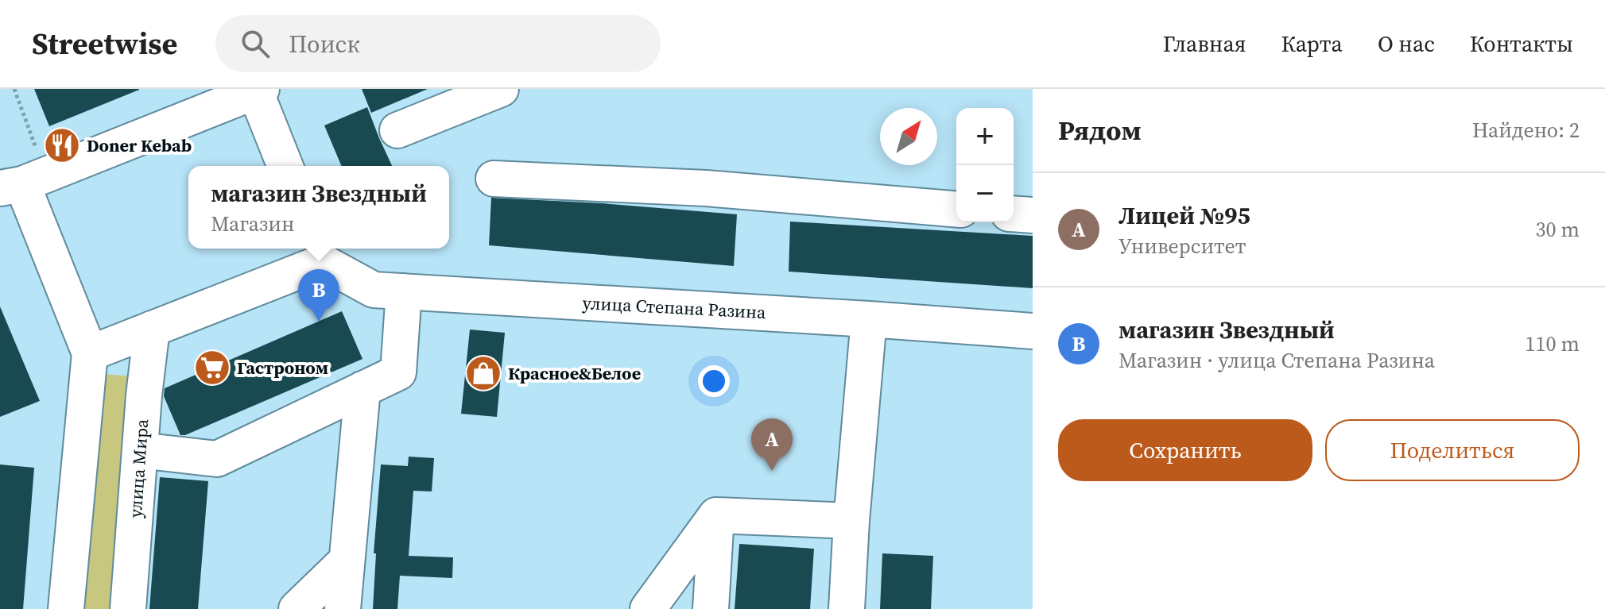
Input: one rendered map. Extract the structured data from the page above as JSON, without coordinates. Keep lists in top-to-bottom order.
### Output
{
  "streets": {
    "street": ["улица Степана Разина", "улица Мира"]
  },
  "places": {
    "restaurant": ["Doner Kebab"],
    "supermarket": ["Гастроном"],
    "shop": ["Красное&Белое"]
  },
  "north": "top right",
  "page": {
    "header": "Streetwise",
    "search": "Поиск",
    "nav": [
      "Главная",
      "Карта",
      "О нас",
      "Контакты"
    ],
    "heading": ["Рядом", "Найдено: 2"],
    "map_buttons": ["+", "−"],
    "popup": ["магазин Звездный", "Магазин"],
    "list": [
      {
        "mark": "A",
        "name": "Лицей №95",
        "note": "Университет",
        "value": "30 m"
      },
      {
        "mark": "B",
        "name": "магазин Звездный",
        "note": "Магазин · улица Степана Разина",
        "value": "110 m"
      }
    ],
    "pins": ["B", "A"],
    "buttons": ["Сохранить", "Поделиться"]
  }
}
